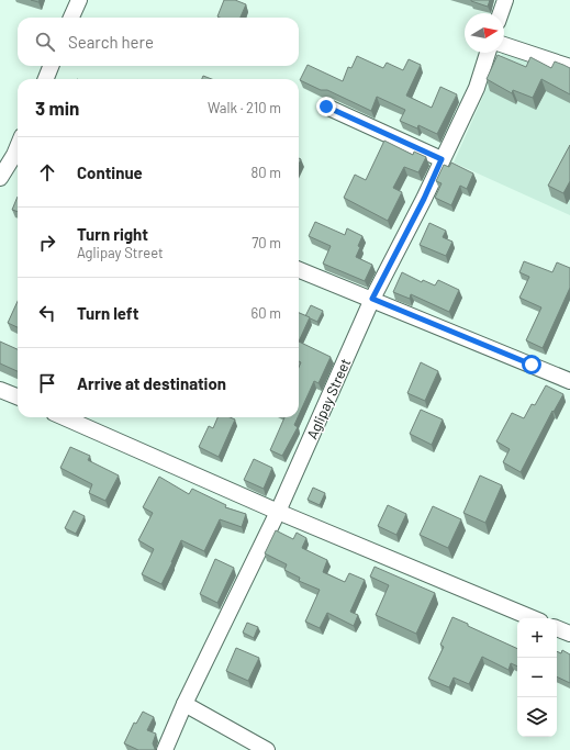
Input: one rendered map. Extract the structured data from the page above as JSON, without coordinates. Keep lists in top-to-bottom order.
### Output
{
  "streets": {
    "street": ["Aglipay Street"]
  },
  "north": "right",
  "page": {
    "search": "Search here",
    "heading": ["3 min", "Walk · 210 m"],
    "list": [
      ["Continue", "80 m"],
      ["Turn right", "Aglipay Street", "70 m"],
      ["Turn left", "60 m"],
      "Arrive at destination"
    ],
    "map_buttons": ["+", "−"]
  }
}
